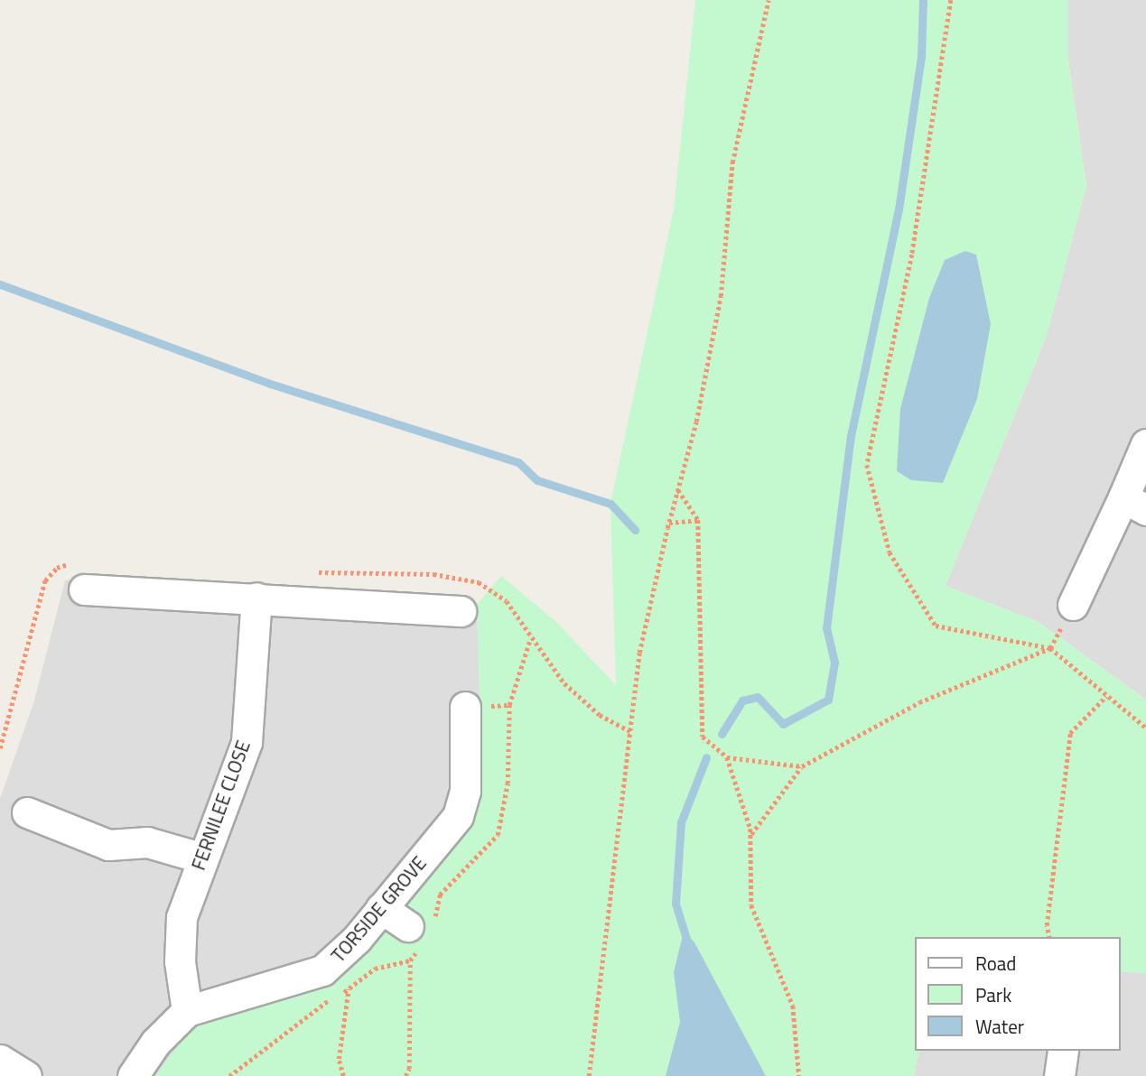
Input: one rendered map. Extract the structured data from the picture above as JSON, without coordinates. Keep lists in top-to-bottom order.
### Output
{
  "streets": {
    "street": ["FERNILEE CLOSE", "TORSIDE GROVE"]
  },
  "crossings": [
    ["FERNILEE CLOSE", "TORSIDE GROVE"]
  ],
  "legend": ["Road", "Park", "Water"]
}
